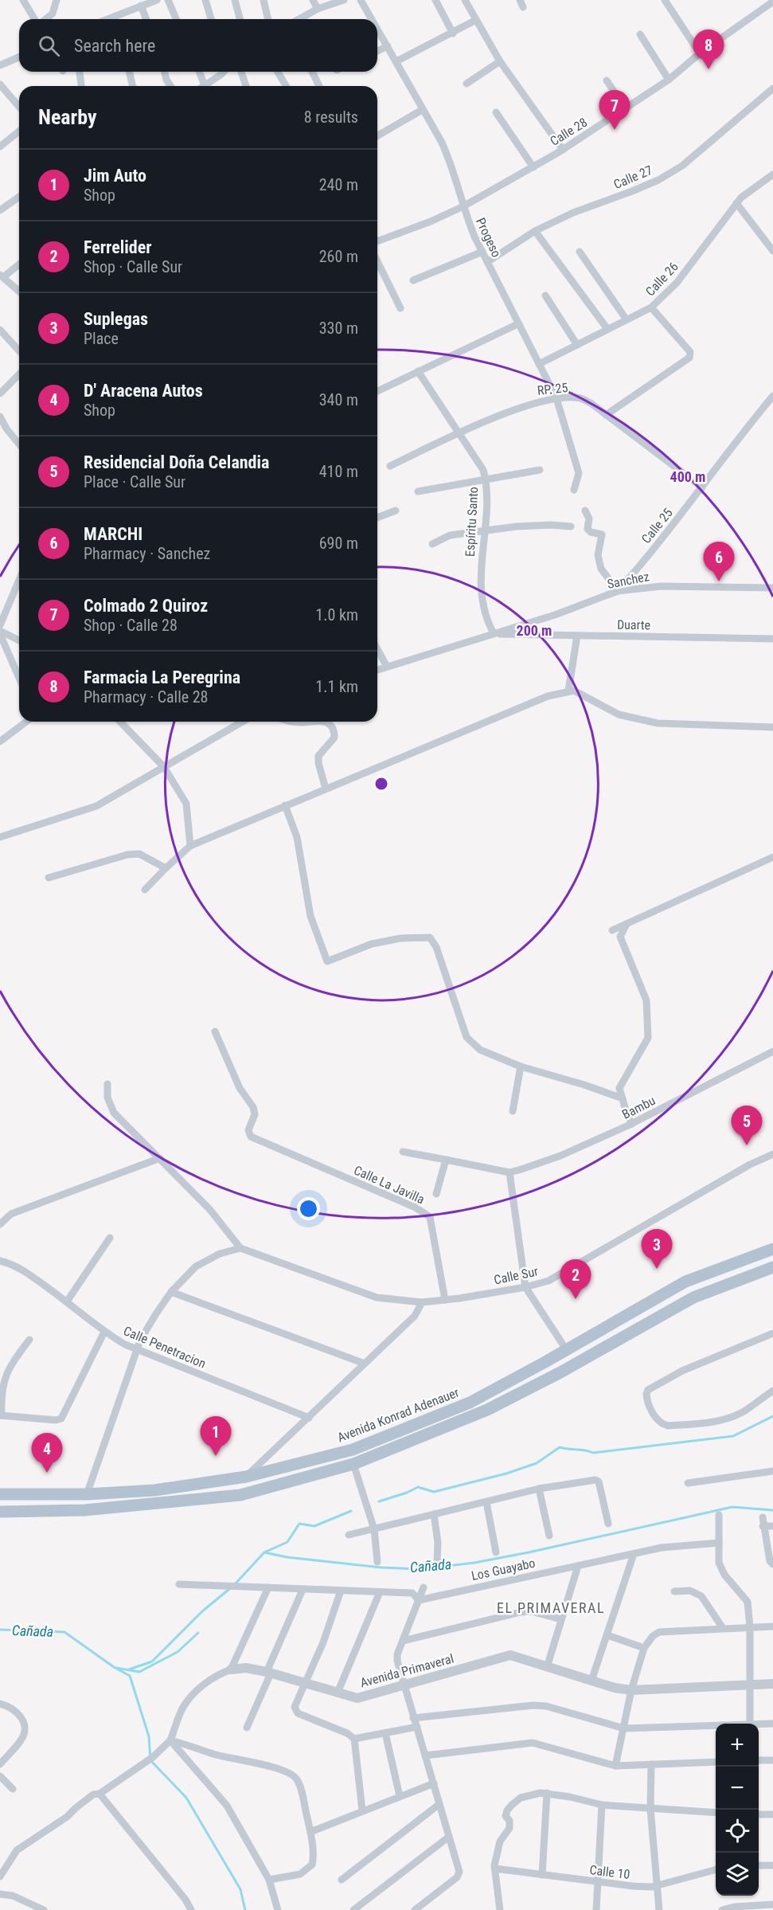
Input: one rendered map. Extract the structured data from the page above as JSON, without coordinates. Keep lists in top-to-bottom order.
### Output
{
  "streets": {
    "main road": ["Avenida Konrad Adenauer"],
    "street": [
      "Calle 28",
      "Calle 27",
      "Progeso",
      "Calle 26",
      "RP. 25",
      "Espíritu Santo",
      "Calle 25",
      "Sanchez",
      "Duarte",
      "Bambu",
      "Calle La Javilla",
      "Calle Sur",
      "Calle Penetracion",
      "Los Guayabo",
      "Avenida Primaveral",
      "Calle 10"
    ]
  },
  "crossings": [
    ["Calle 28", "Progeso"],
    ["Calle 27", "Progeso"],
    ["Progeso", "Calle 26"],
    ["Progeso", "RP. 25"],
    ["RP. 25", "Espíritu Santo"],
    ["RP. 25", "Calle 25"],
    ["Espíritu Santo", "Sanchez"],
    ["Espíritu Santo", "Duarte"],
    ["Calle 25", "Sanchez"],
    ["Sanchez", "Duarte"],
    ["Calle La Javilla", "Calle Sur"]
  ],
  "districts": ["EL PRIMAVERAL"],
  "water": ["Cañada"],
  "page": {
    "search": "Search here",
    "pins": [
      "8",
      "7",
      "6",
      "5",
      "3",
      "2",
      "1",
      "4"
    ],
    "heading": ["Nearby", "8 results"],
    "list": [
      {
        "mark": "1",
        "name": "Jim Auto",
        "note": "Shop",
        "value": "240 m"
      },
      {
        "mark": "2",
        "name": "Ferrelider",
        "note": "Shop · Calle Sur",
        "value": "260 m"
      },
      {
        "mark": "3",
        "name": "Suplegas",
        "note": "Place",
        "value": "330 m"
      },
      {
        "mark": "4",
        "name": "D' Aracena Autos",
        "note": "Shop",
        "value": "340 m"
      },
      {
        "mark": "5",
        "name": "Residencial Doña Celandia",
        "note": "Place · Calle Sur",
        "value": "410 m"
      },
      {
        "mark": "6",
        "name": "MARCHI",
        "note": "Pharmacy · Sanchez",
        "value": "690 m"
      },
      {
        "mark": "7",
        "name": "Colmado 2 Quiroz",
        "note": "Shop · Calle 28",
        "value": "1.0 km"
      },
      {
        "mark": "8",
        "name": "Farmacia La Peregrina",
        "note": "Pharmacy · Calle 28",
        "value": "1.1 km"
      }
    ],
    "map_buttons": ["+", "−"]
  },
  "rings": ["400 m", "200 m"]
}
